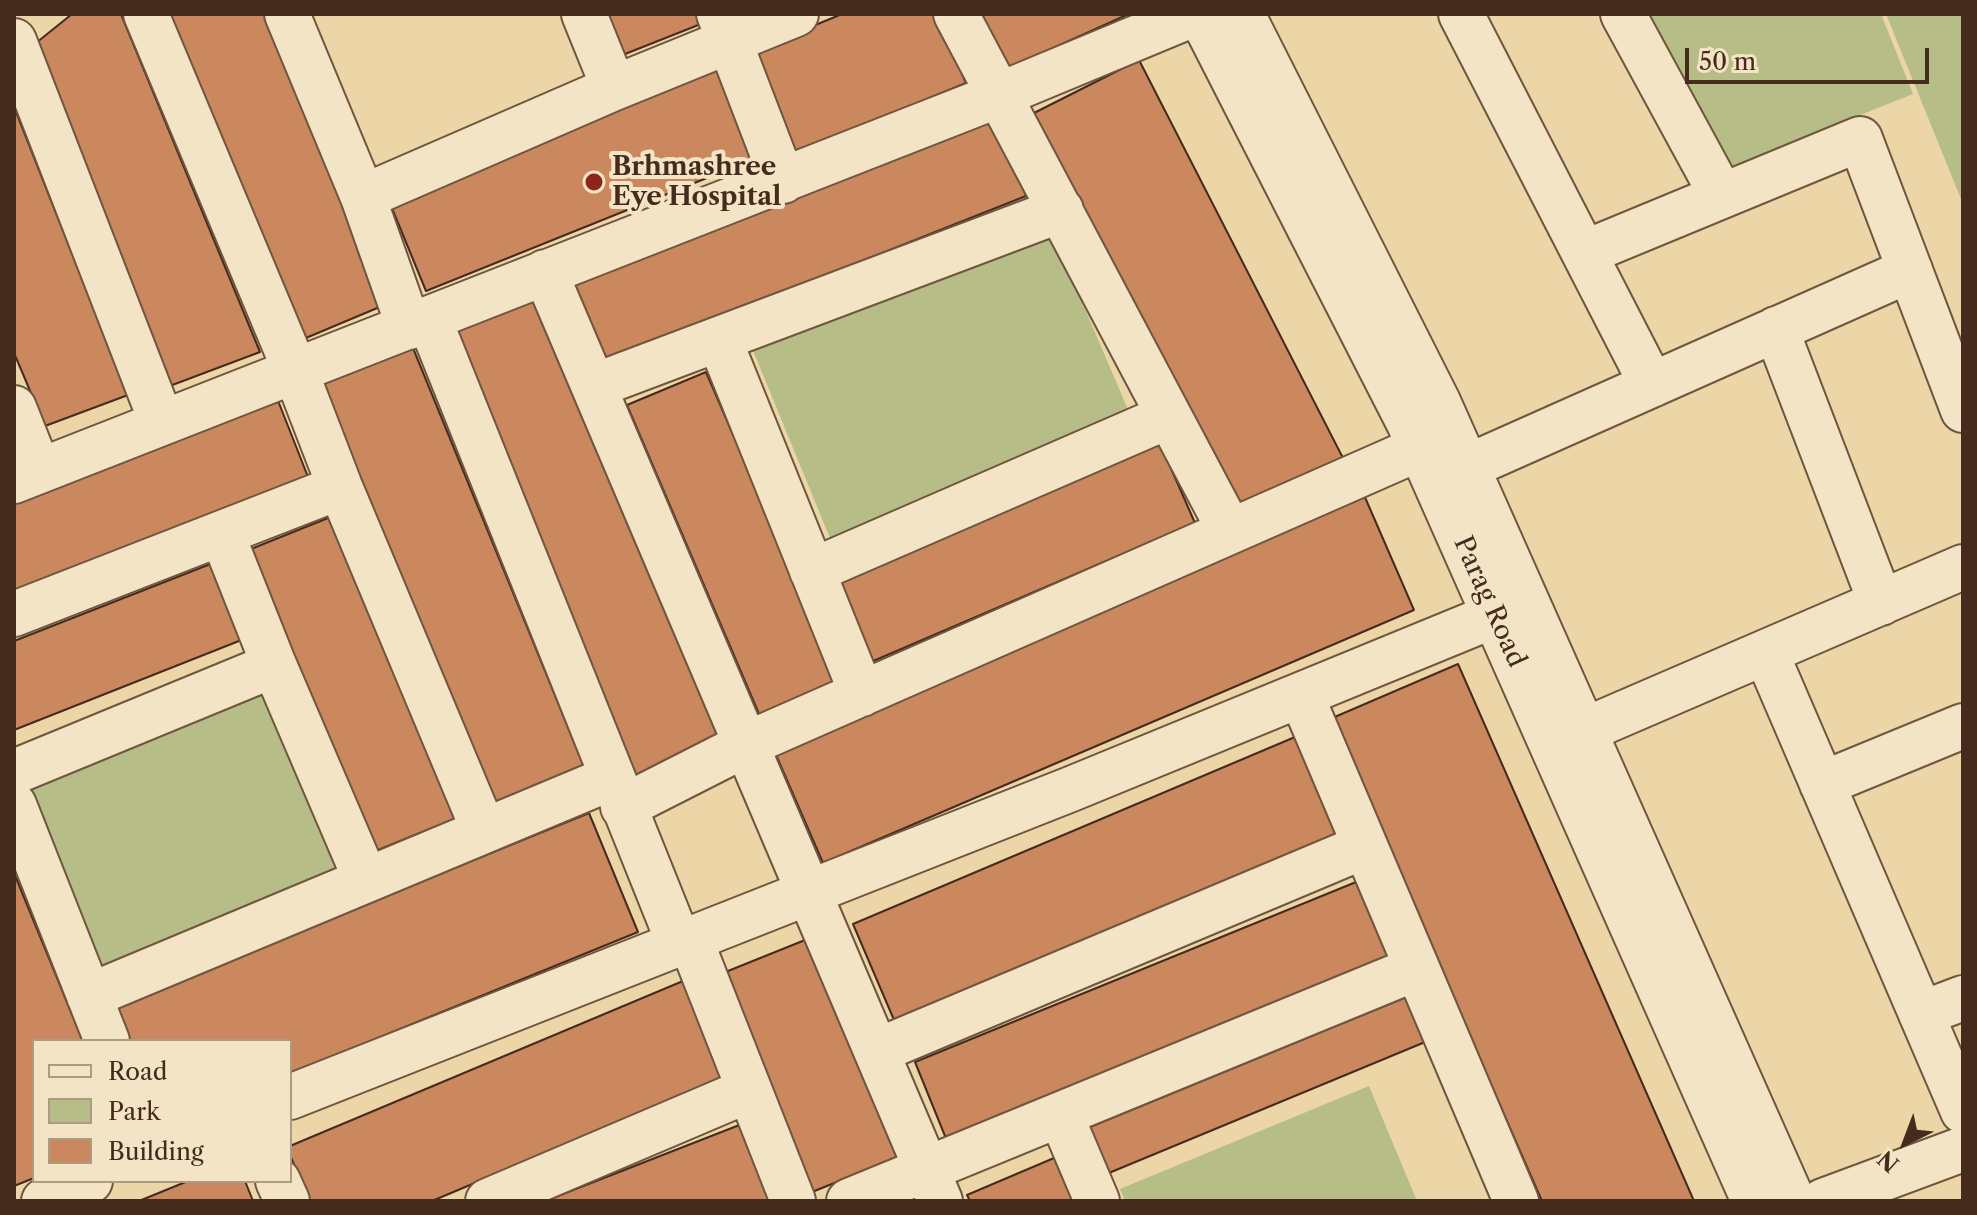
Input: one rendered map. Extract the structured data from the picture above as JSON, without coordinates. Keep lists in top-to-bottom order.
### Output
{
  "streets": {
    "street": ["Parag Road"]
  },
  "places": ["Brhmashree Eye Hospital"],
  "legend": ["Road", "Park", "Building"],
  "scale_bar": "50 m",
  "north": "bottom left"
}
